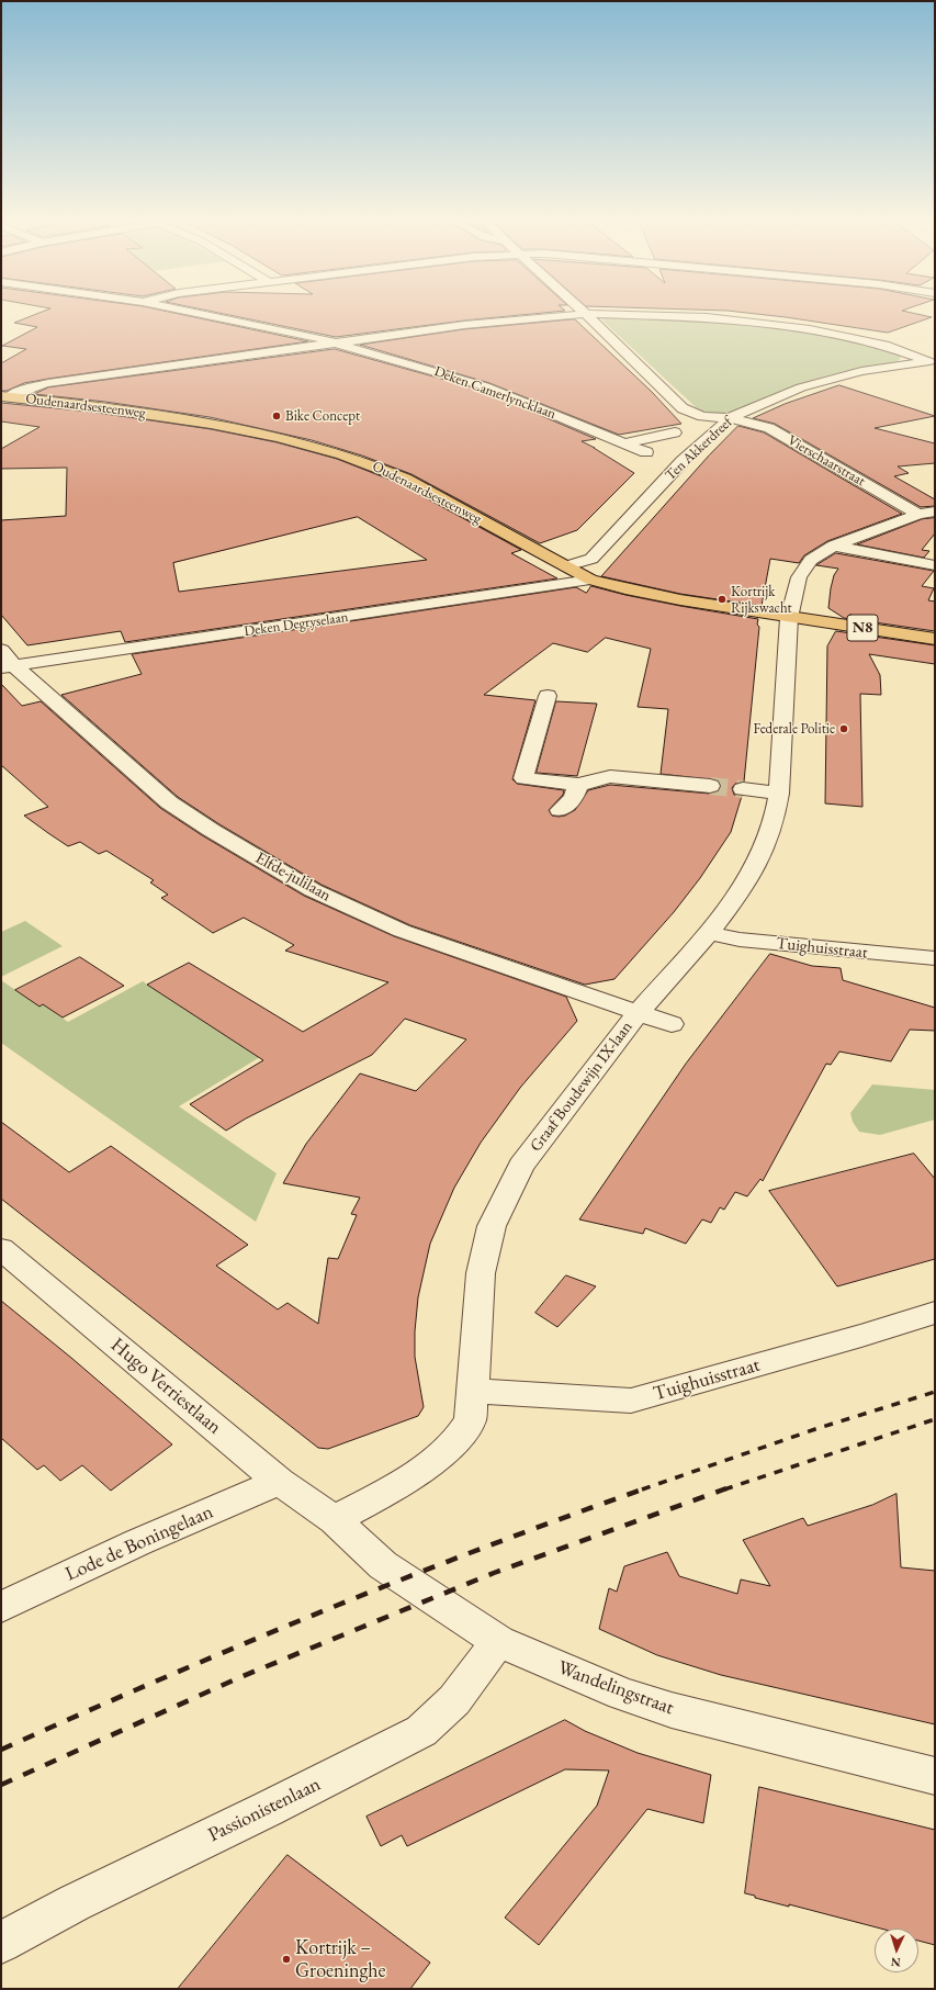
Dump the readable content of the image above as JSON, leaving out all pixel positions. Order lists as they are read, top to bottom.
{
  "streets": {
    "main road": ["Oudenaardsesteenweg", "N8"],
    "street": [
      "Deken Camerlyncklaan",
      "Ten Akkerdreef",
      "Vierschaarstraat",
      "Deken Degryselaan",
      "Elfde-julilaan",
      "Tuighuisstraat",
      "Graaf Boudewijn IX-laan",
      "Hugo Verriestlaan",
      "Lode de Boningelaan",
      "Wandelingstraat",
      "Passionistenlaan"
    ]
  },
  "crossings": [
    ["Oudenaardsesteenweg", "Ten Akkerdreef"],
    ["Oudenaardsesteenweg", "Deken Degryselaan"],
    ["Oudenaardsesteenweg", "N8"],
    ["Oudenaardsesteenweg", "Graaf Boudewijn IX-laan"],
    ["Ten Akkerdreef", "Vierschaarstraat"],
    ["Vierschaarstraat", "Graaf Boudewijn IX-laan"],
    ["Deken Degryselaan", "Elfde-julilaan"],
    ["N8", "Graaf Boudewijn IX-laan"],
    ["Elfde-julilaan", "Graaf Boudewijn IX-laan"],
    ["Tuighuisstraat", "Graaf Boudewijn IX-laan"],
    ["Graaf Boudewijn IX-laan", "Hugo Verriestlaan"],
    ["Graaf Boudewijn IX-laan", "Wandelingstraat"],
    ["Hugo Verriestlaan", "Lode de Boningelaan"],
    ["Hugo Verriestlaan", "Wandelingstraat"],
    ["Wandelingstraat", "Passionistenlaan"]
  ],
  "places": [
    "Bike Concept",
    "Kortrijk Rijkswacht",
    "Federale Politie",
    "Kortrijk – Groeninghe"
  ],
  "north": "bottom"
}
